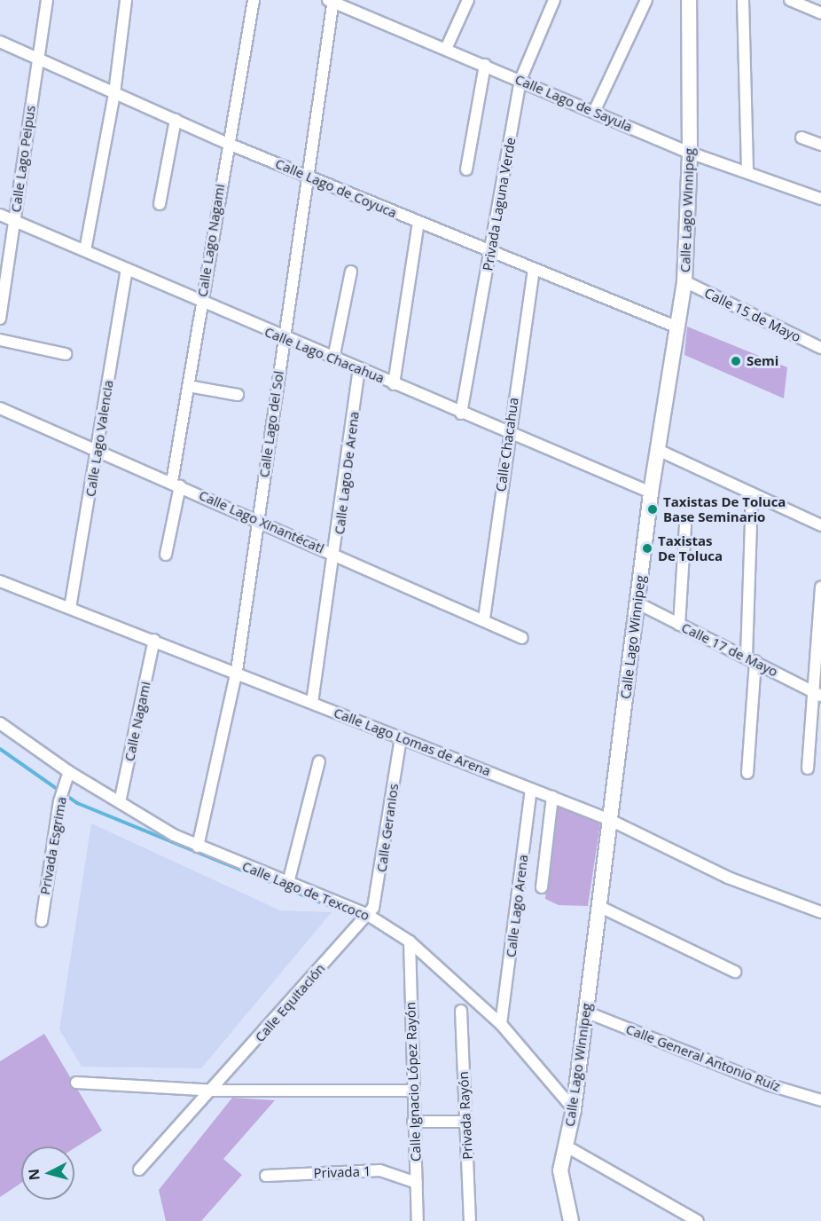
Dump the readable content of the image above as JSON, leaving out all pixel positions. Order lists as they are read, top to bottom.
{
  "streets": {
    "main road": ["Calle Lago Winnipeg"],
    "street": [
      "Calle Lago de Sayula",
      "Calle Lago Peipus",
      "Calle Lago de Coyuca",
      "Privada Laguna Verde",
      "Calle Lago Nagami",
      "Calle 15 de Mayo",
      "Calle Lago Chacahua",
      "Calle Lago del Sol",
      "Calle Lago Valencia",
      "Calle Chacahua",
      "Calle Lago De Arena",
      "Calle Lago Xinantécatl",
      "Calle 17 de Mayo",
      "Calle Nagami",
      "Calle Lago Lomas de Arena",
      "Calle Geranios",
      "Privada Esgrima",
      "Calle Lago de Texcoco",
      "Calle Lago Arena",
      "Calle Equitación",
      "Calle General Antonio Ruíz",
      "Calle Ignacio López Rayón",
      "Privada Rayón",
      "Privada 1"
    ]
  },
  "crossings": [
    ["Calle Lago de Sayula", "Privada Laguna Verde"],
    ["Calle Lago de Sayula", "Calle Lago Winnipeg"],
    ["Calle Lago de Sayula", "Calle Lago del Sol"],
    ["Calle Lago Peipus", "Calle Lago de Coyuca"],
    ["Calle Lago Peipus", "Calle Lago Chacahua"],
    ["Calle Lago de Coyuca", "Privada Laguna Verde"],
    ["Calle Lago de Coyuca", "Calle Lago Winnipeg"],
    ["Calle Lago de Coyuca", "Calle Lago Nagami"],
    ["Calle Lago de Coyuca", "Calle Lago del Sol"],
    ["Calle Lago de Coyuca", "Calle Chacahua"],
    ["Privada Laguna Verde", "Calle Lago Chacahua"],
    ["Calle Lago Winnipeg", "Calle 15 de Mayo"],
    ["Calle Lago Winnipeg", "Calle Lago Chacahua"],
    ["Calle Lago Winnipeg", "Calle 17 de Mayo"],
    ["Calle Lago Winnipeg", "Calle Lago Lomas de Arena"],
    ["Calle Lago Winnipeg", "Calle Lago de Texcoco"],
    ["Calle Lago Winnipeg", "Calle General Antonio Ruíz"],
    ["Calle Lago Nagami", "Calle Lago Chacahua"],
    ["Calle Lago Nagami", "Calle Lago Xinantécatl"],
    ["Calle Lago Chacahua", "Calle Lago del Sol"],
    ["Calle Lago Chacahua", "Calle Lago Valencia"],
    ["Calle Lago Chacahua", "Calle Chacahua"],
    ["Calle Lago Chacahua", "Calle Lago De Arena"],
    ["Calle Lago del Sol", "Calle Lago Xinantécatl"],
    ["Calle Lago del Sol", "Calle Lago Lomas de Arena"],
    ["Calle Lago del Sol", "Calle Lago de Texcoco"],
    ["Calle Lago Valencia", "Calle Lago Xinantécatl"],
    ["Calle Lago Valencia", "Calle Lago Lomas de Arena"],
    ["Calle Chacahua", "Calle Lago Xinantécatl"],
    ["Calle Lago De Arena", "Calle Lago Xinantécatl"],
    ["Calle Lago De Arena", "Calle Lago Lomas de Arena"],
    ["Calle Nagami", "Calle Lago Lomas de Arena"],
    ["Calle Nagami", "Calle Lago de Texcoco"],
    ["Calle Lago Lomas de Arena", "Calle Geranios"],
    ["Calle Lago Lomas de Arena", "Calle Lago Arena"],
    ["Calle Geranios", "Calle Lago de Texcoco"],
    ["Calle Geranios", "Calle Equitación"],
    ["Privada Esgrima", "Calle Lago de Texcoco"],
    ["Calle Lago de Texcoco", "Calle Lago Arena"],
    ["Calle Lago de Texcoco", "Calle Equitación"],
    ["Calle Lago de Texcoco", "Calle Ignacio López Rayón"],
    ["Calle Ignacio López Rayón", "Privada 1"]
  ],
  "places": ["Semi", "Taxistas De Toluca Base Seminario", "Taxistas De Toluca"],
  "north": "left"
}
